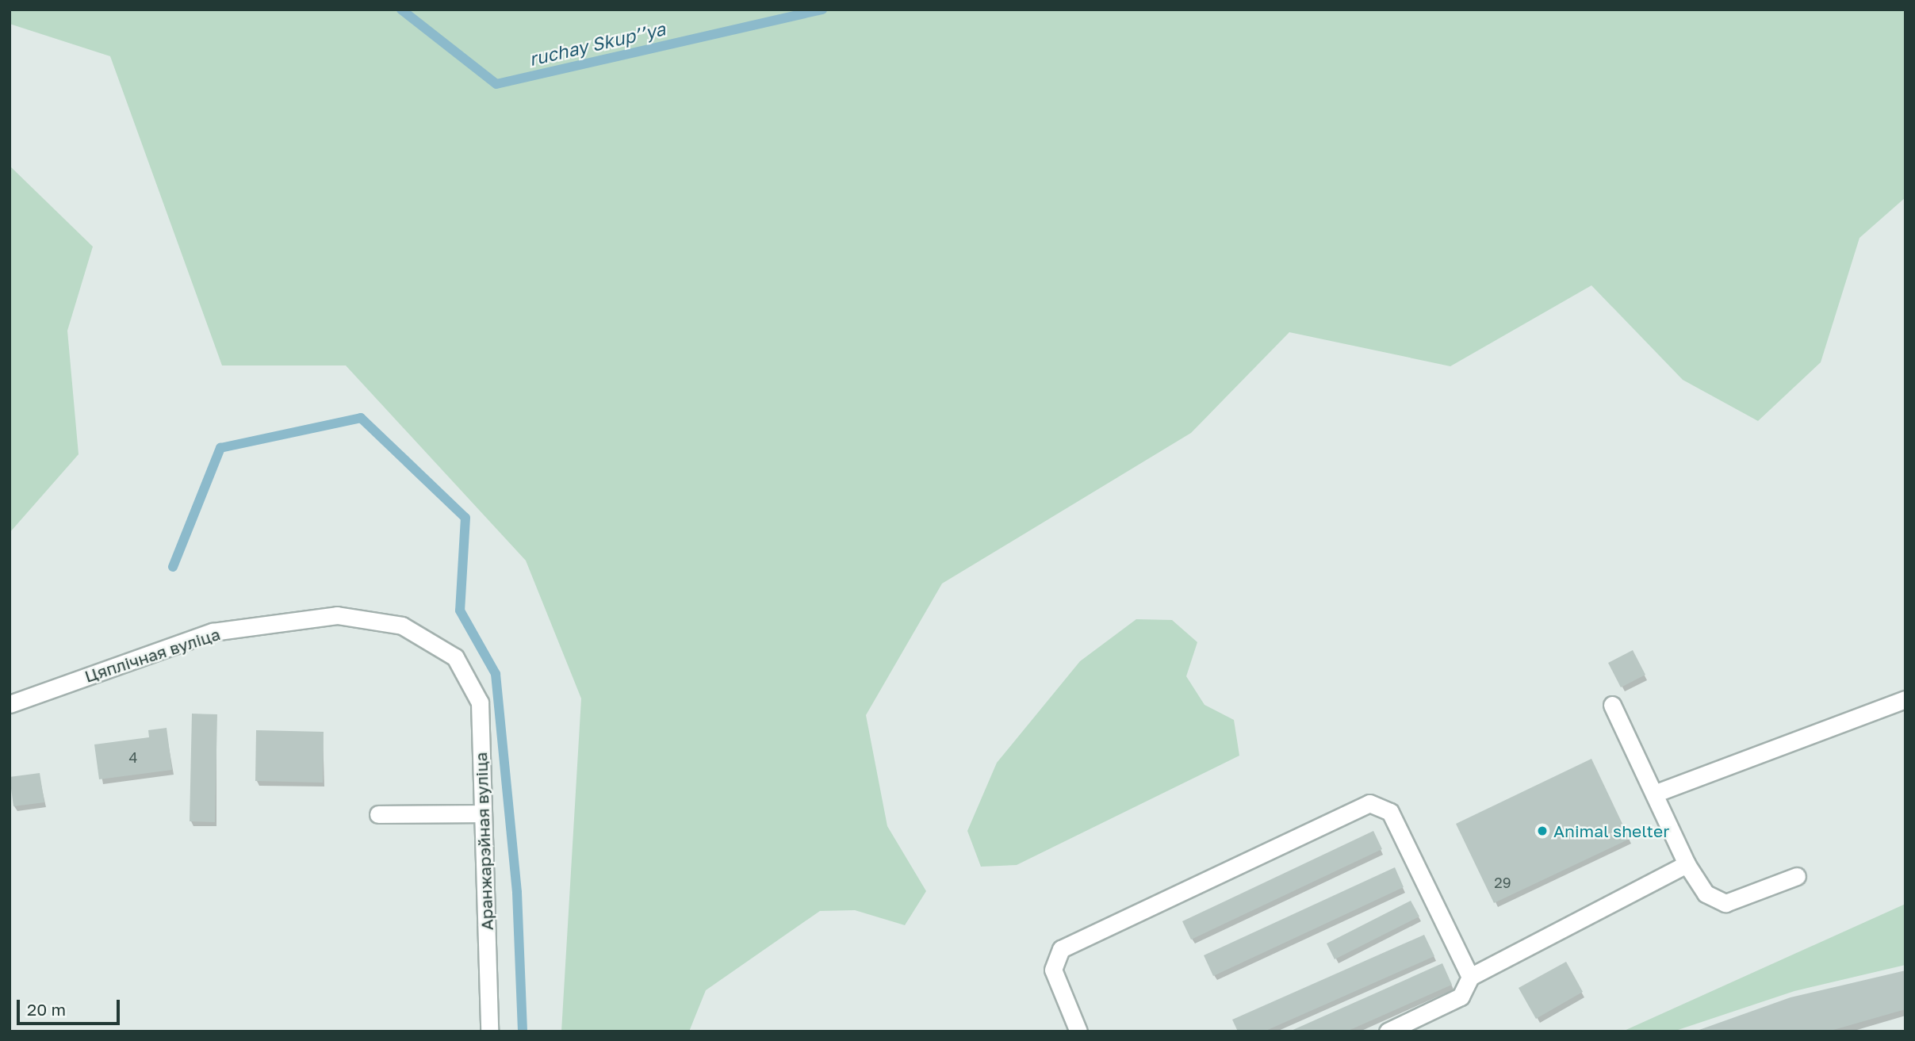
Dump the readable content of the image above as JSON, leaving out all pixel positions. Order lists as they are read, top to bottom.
{
  "streets": {
    "street": ["Цяплічная вуліца", "Аранжарэйная вуліца"]
  },
  "crossings": [
    ["Цяплічная вуліца", "Аранжарэйная вуліца"]
  ],
  "water": ["ruchay Skup’’ya"],
  "places": ["Animal shelter"],
  "house_numbers": ["4", "29"],
  "scale_bar": "20 m"
}
